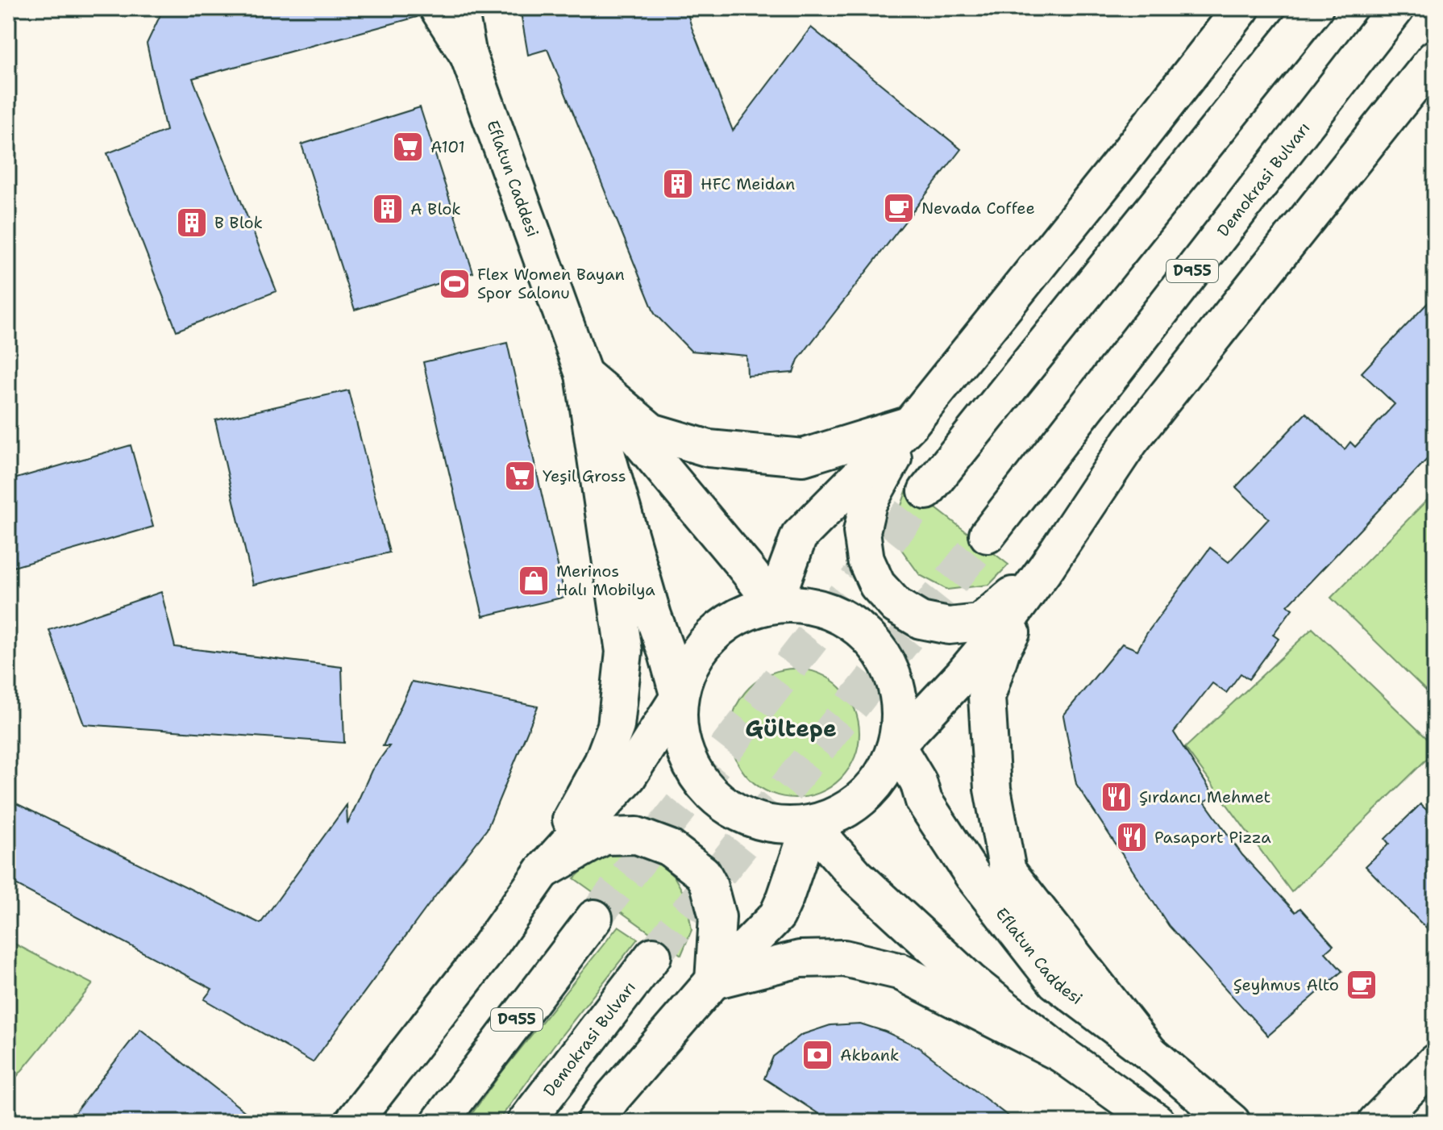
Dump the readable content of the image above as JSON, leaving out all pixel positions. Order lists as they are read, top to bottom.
{
  "streets": {
    "main road": ["Eflatun Caddesi", "Demokrasi Bulvarı", "D955"]
  },
  "districts": ["Gültepe"],
  "places": {
    "supermarket": ["A101", "Yeşil Gross"],
    "building": ["HFC Meidan", "A Blok", "B Blok"],
    "cafe": ["Nevada Coffee", "Şeyhmus Alto"],
    "sports": ["Flex Women Bayan Spor Salonu"],
    "shop": ["Merinos Halı Mobilya"],
    "restaurant": ["Şırdancı Mehmet", "Pasaport Pizza"],
    "bank": ["Akbank"]
  }
}
